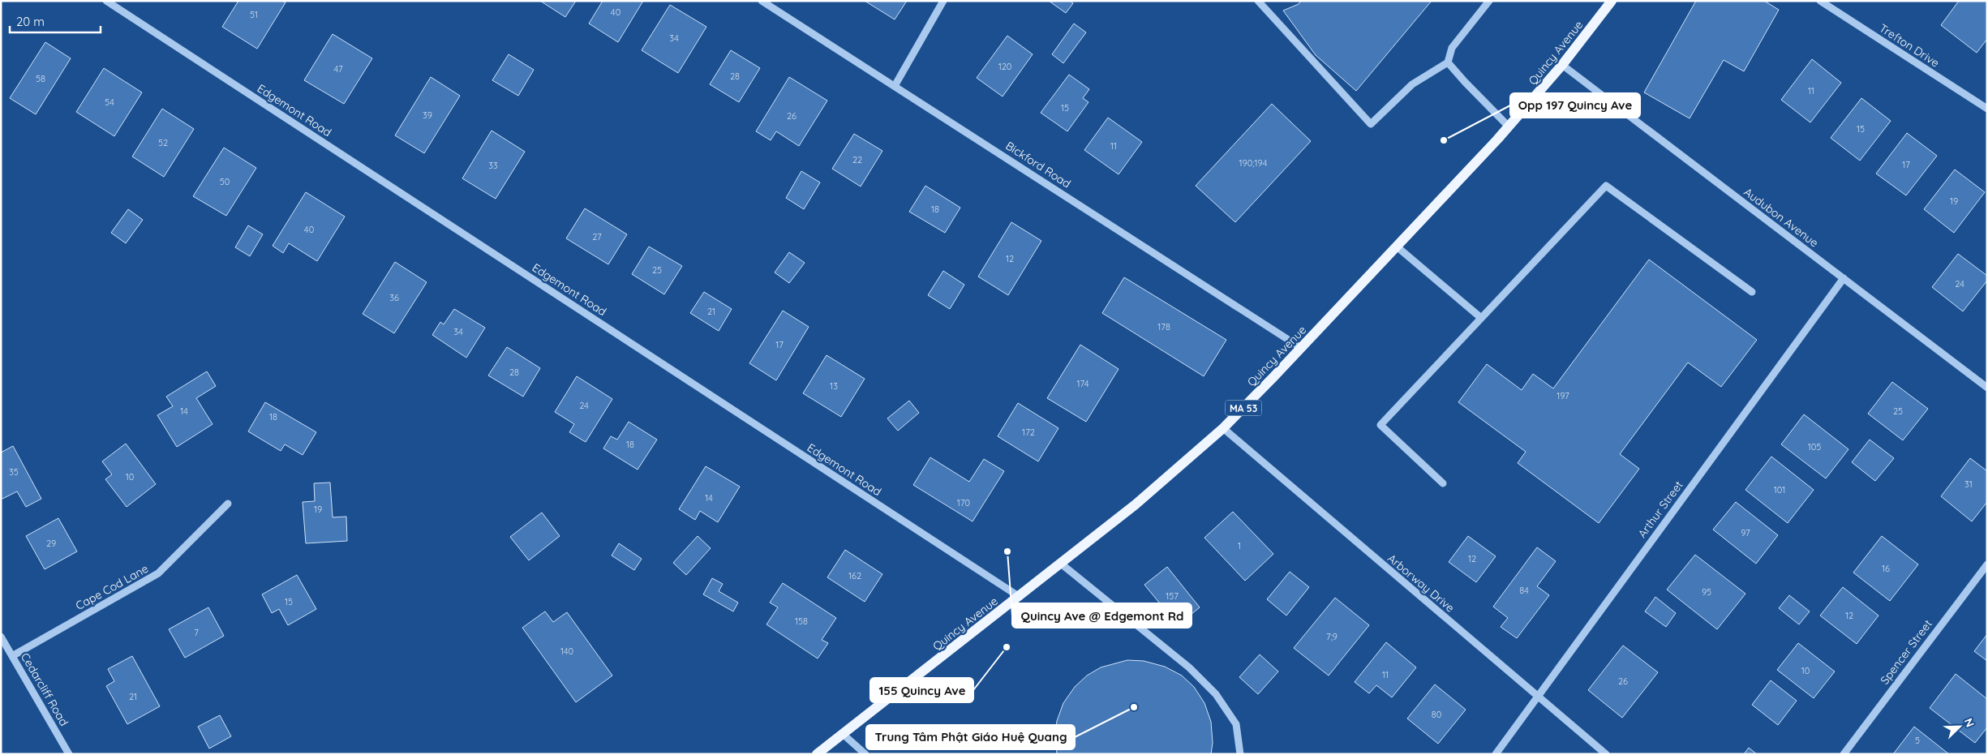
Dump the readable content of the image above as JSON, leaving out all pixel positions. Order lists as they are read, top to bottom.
{
  "streets": {
    "main road": ["Quincy Avenue", "MA 53"],
    "street": [
      "Trefton Drive",
      "Edgemont Road",
      "Bickford Road",
      "Audubon Avenue",
      "Arthur Street",
      "Arborway Drive",
      "Cape Cod Lane",
      "Spencer Street",
      "Cedarcliff Road"
    ]
  },
  "crossings": [
    ["Quincy Avenue", "Edgemont Road"],
    ["Quincy Avenue", "Bickford Road"],
    ["Quincy Avenue", "Audubon Avenue"],
    ["Quincy Avenue", "Arborway Drive"],
    ["Audubon Avenue", "Arthur Street"],
    ["Arthur Street", "Arborway Drive"],
    ["Cape Cod Lane", "Cedarcliff Road"]
  ],
  "places": [
    "Opp 197 Quincy Ave",
    "Quincy Ave @ Edgemont Rd",
    "155 Quincy Ave",
    "Trung Tâm Phật Giáo Huệ Quang"
  ],
  "house_numbers": [
    "40",
    "51",
    "34",
    "120",
    "47",
    "28",
    "58",
    "11",
    "54",
    "15",
    "39",
    "26",
    "15",
    "52",
    "11",
    "22",
    "190;194",
    "17",
    "33",
    "50",
    "19",
    "18",
    "40",
    "27",
    "12",
    "25",
    "24",
    "36",
    "21",
    "178",
    "34",
    "17",
    "28",
    "174",
    "13",
    "197",
    "24",
    "14",
    "25",
    "18",
    "172",
    "18",
    "105",
    "35",
    "10",
    "31",
    "101",
    "14",
    "170",
    "19",
    "97",
    "29",
    "1",
    "12",
    "16",
    "162",
    "84",
    "95",
    "157",
    "15",
    "12",
    "158",
    "7",
    "7;9",
    "140",
    "10",
    "11",
    "26",
    "21",
    "80",
    "5"
  ],
  "scale_bar": "20 m",
  "north": "top right"
}
